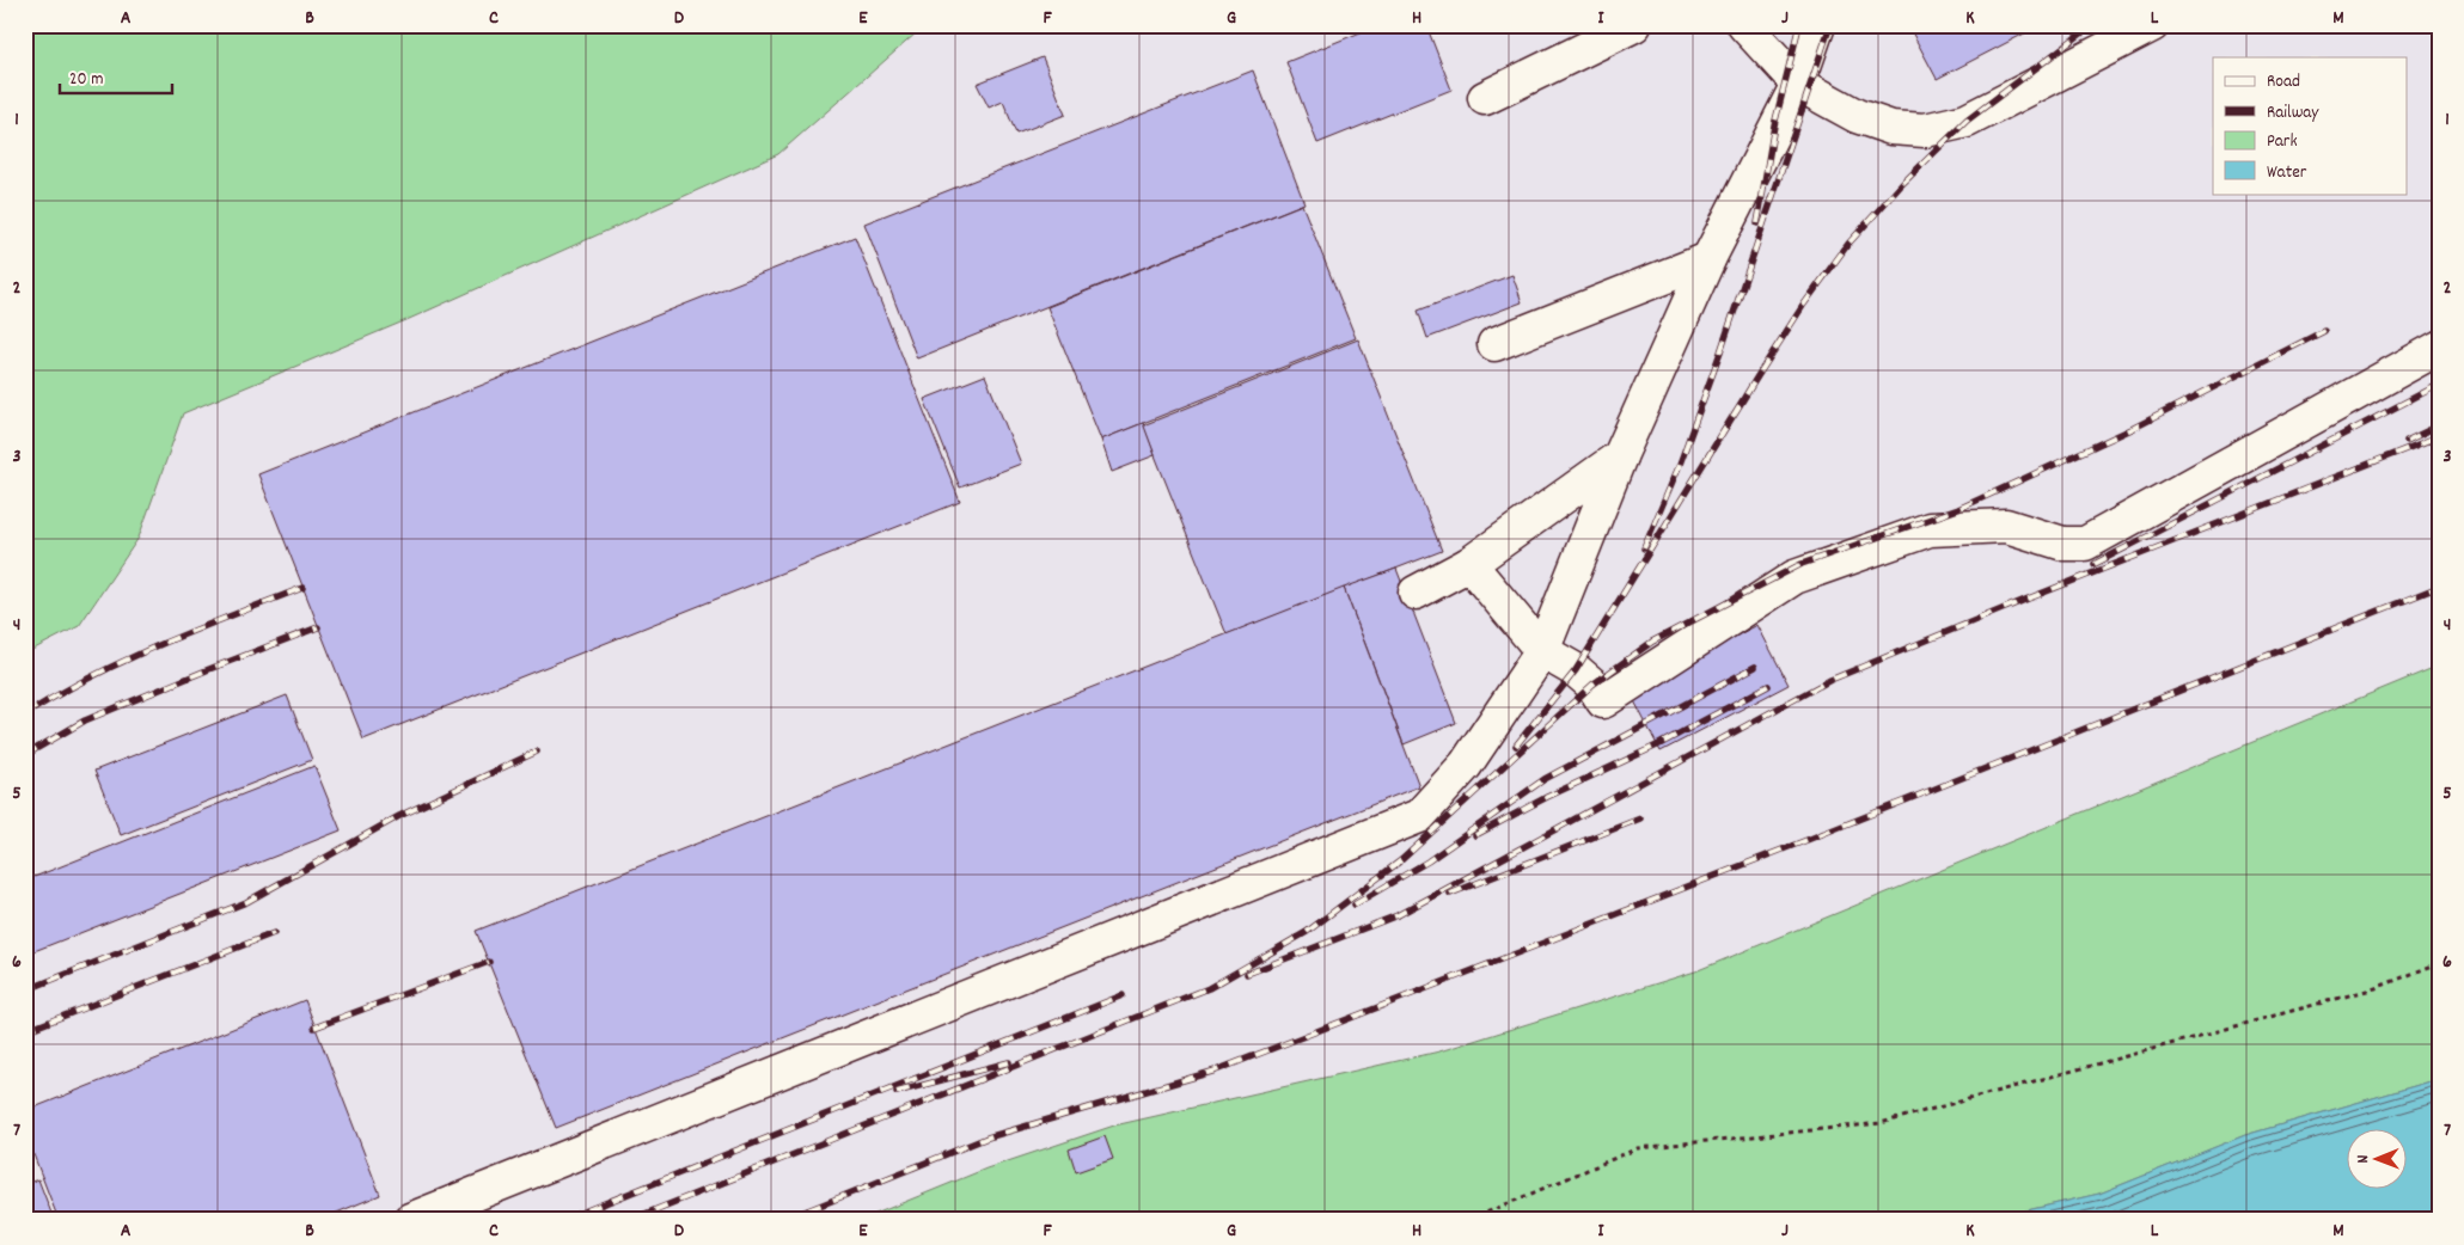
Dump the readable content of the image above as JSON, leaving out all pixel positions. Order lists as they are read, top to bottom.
{
  "legend": [
    "Road",
    "Railway",
    "Park",
    "Water"
  ],
  "scale_bar": "20 m",
  "north": "left",
  "grid": {
    "columns": [
      "A",
      "B",
      "C",
      "D",
      "E",
      "F",
      "G",
      "H",
      "I",
      "J",
      "K",
      "L",
      "M"
    ],
    "rows": [
      "1",
      "2",
      "3",
      "4",
      "5",
      "6",
      "7"
    ]
  }
}
